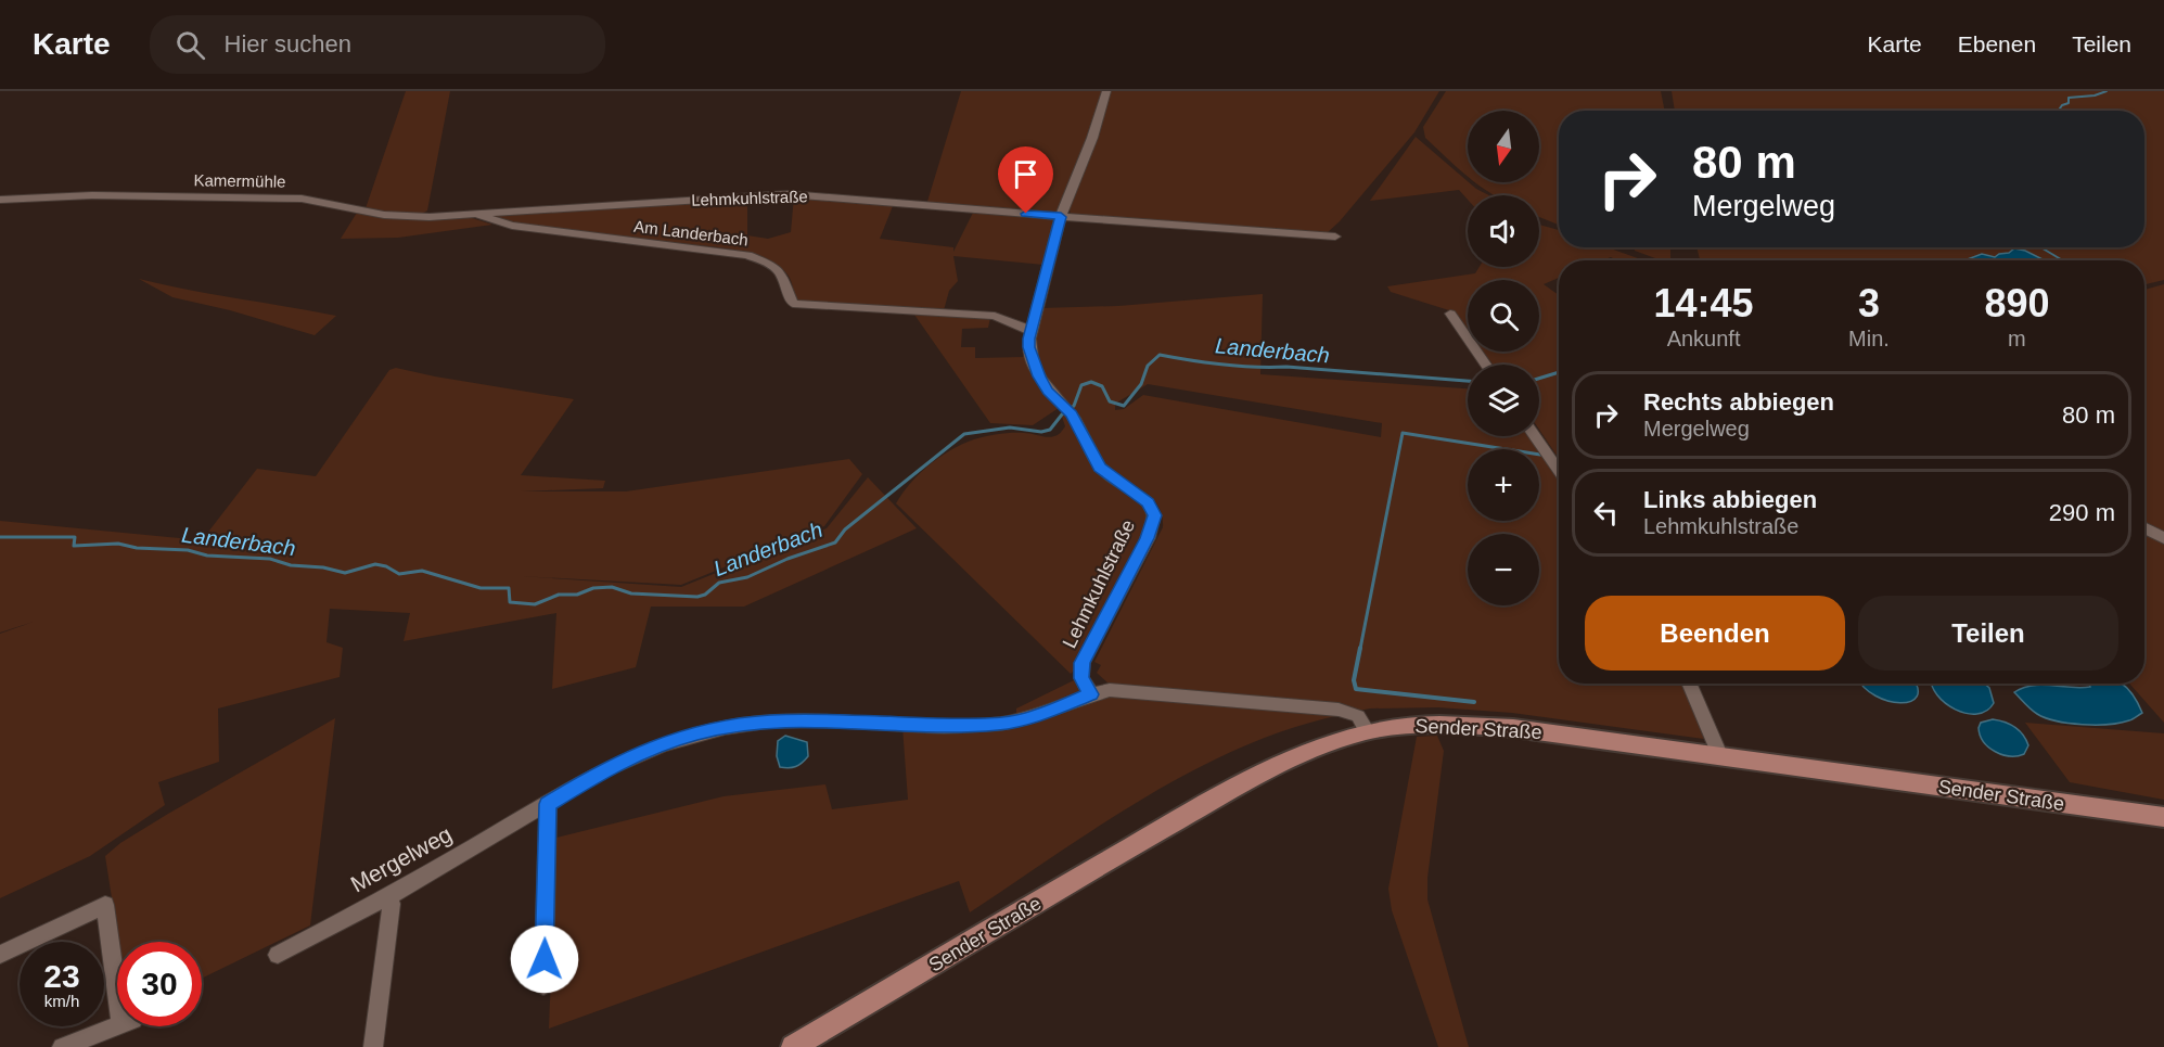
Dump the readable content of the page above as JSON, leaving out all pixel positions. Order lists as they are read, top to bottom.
{
  "streets": {
    "main road": ["Sender Straße"],
    "street": [
      "Kamermühle",
      "Lehmkuhlstraße",
      "Am Landerbach",
      "Mergelweg"
    ]
  },
  "crossings": [
    ["Kamermühle", "Lehmkuhlstraße"],
    ["Kamermühle", "Am Landerbach"],
    ["Lehmkuhlstraße", "Am Landerbach"],
    ["Lehmkuhlstraße", "Mergelweg"]
  ],
  "water": ["Landerbach"],
  "north": "bottom",
  "page": {
    "header": "Karte",
    "search": "Hier suchen",
    "nav": ["Karte", "Ebenen", "Teilen"],
    "map_buttons": ["+", "−"],
    "turn": ["80 m", "Mergelweg"],
    "eta": [
      "14:45",
      "Ankunft",
      "3",
      "Min.",
      "890",
      "m"
    ],
    "list": [
      {
        "name": "Rechts abbiegen",
        "note": "Mergelweg",
        "value": "80 m"
      },
      {
        "name": "Links abbiegen",
        "note": "Lehmkuhlstraße",
        "value": "290 m"
      }
    ],
    "buttons": ["Beenden", "Teilen"],
    "speed": "23 km/h",
    "limit": "30"
  }
}
